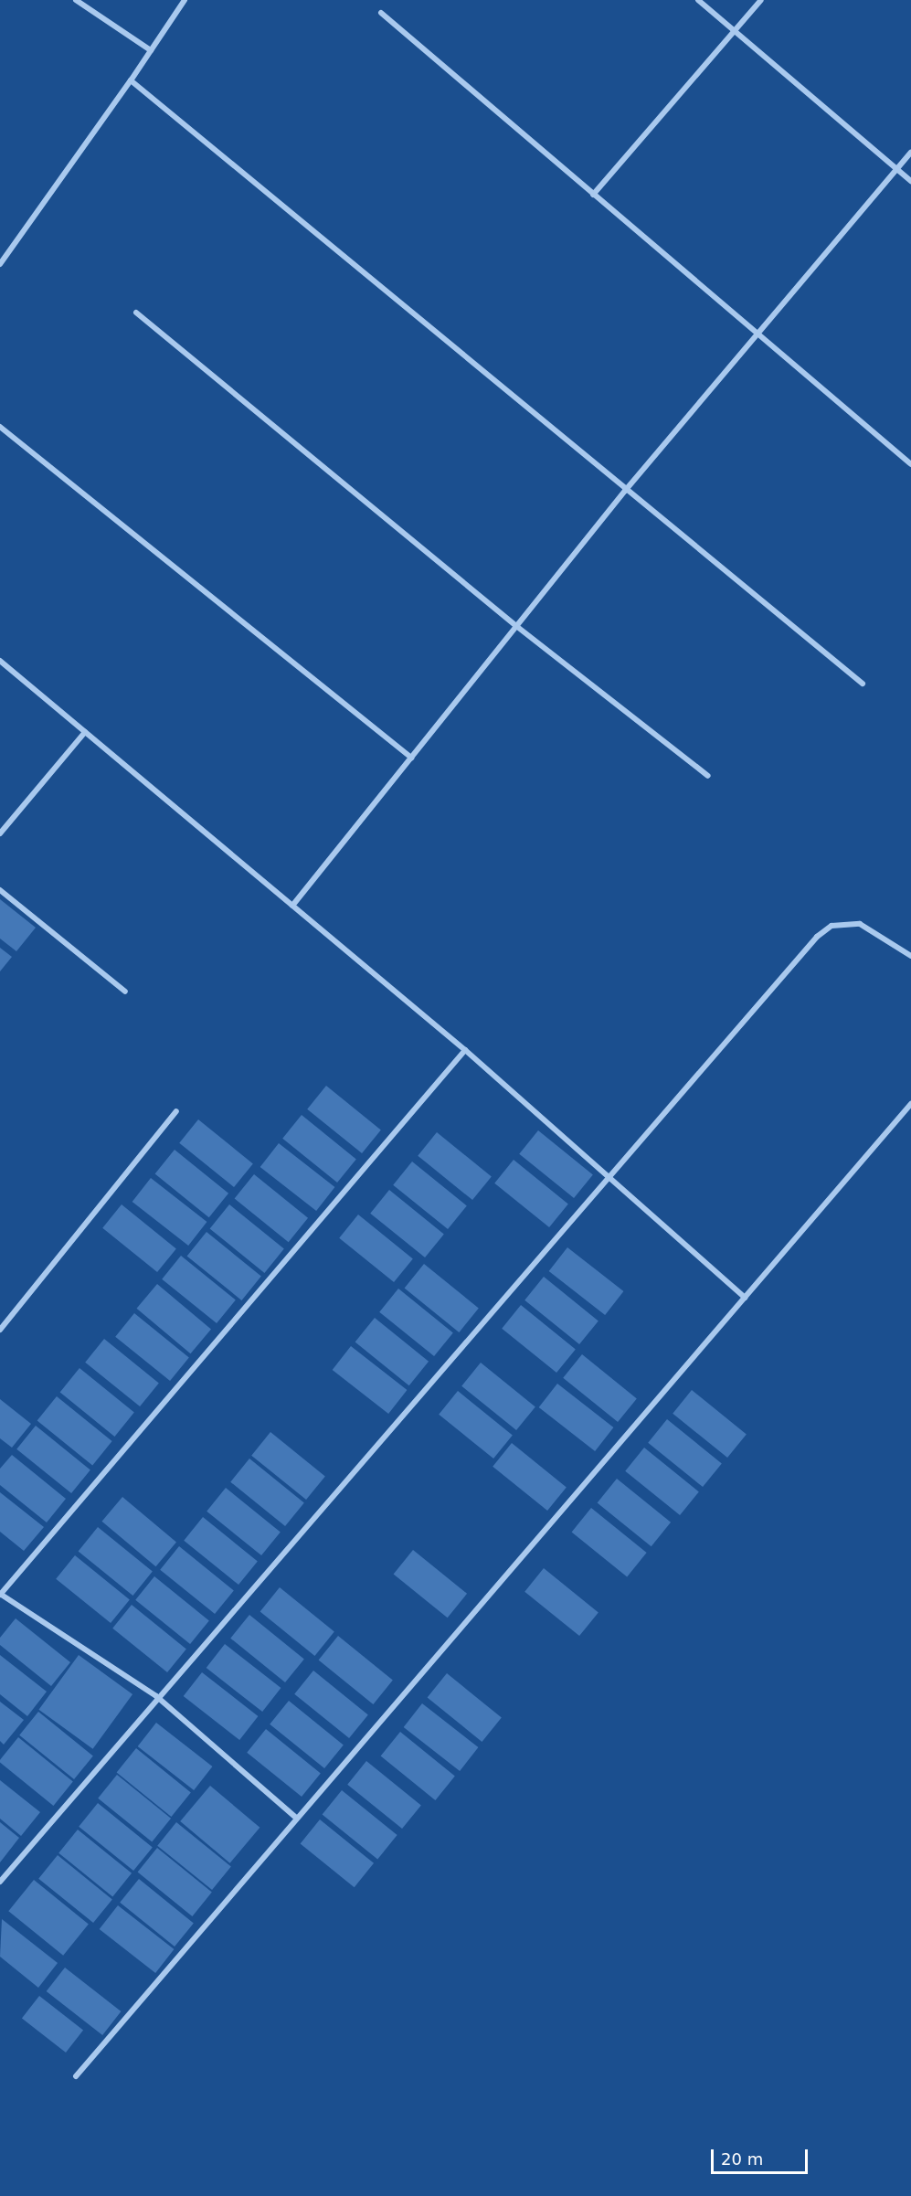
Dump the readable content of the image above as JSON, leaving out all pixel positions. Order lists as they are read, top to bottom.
{
  "scale_bar": "20 m"
}
